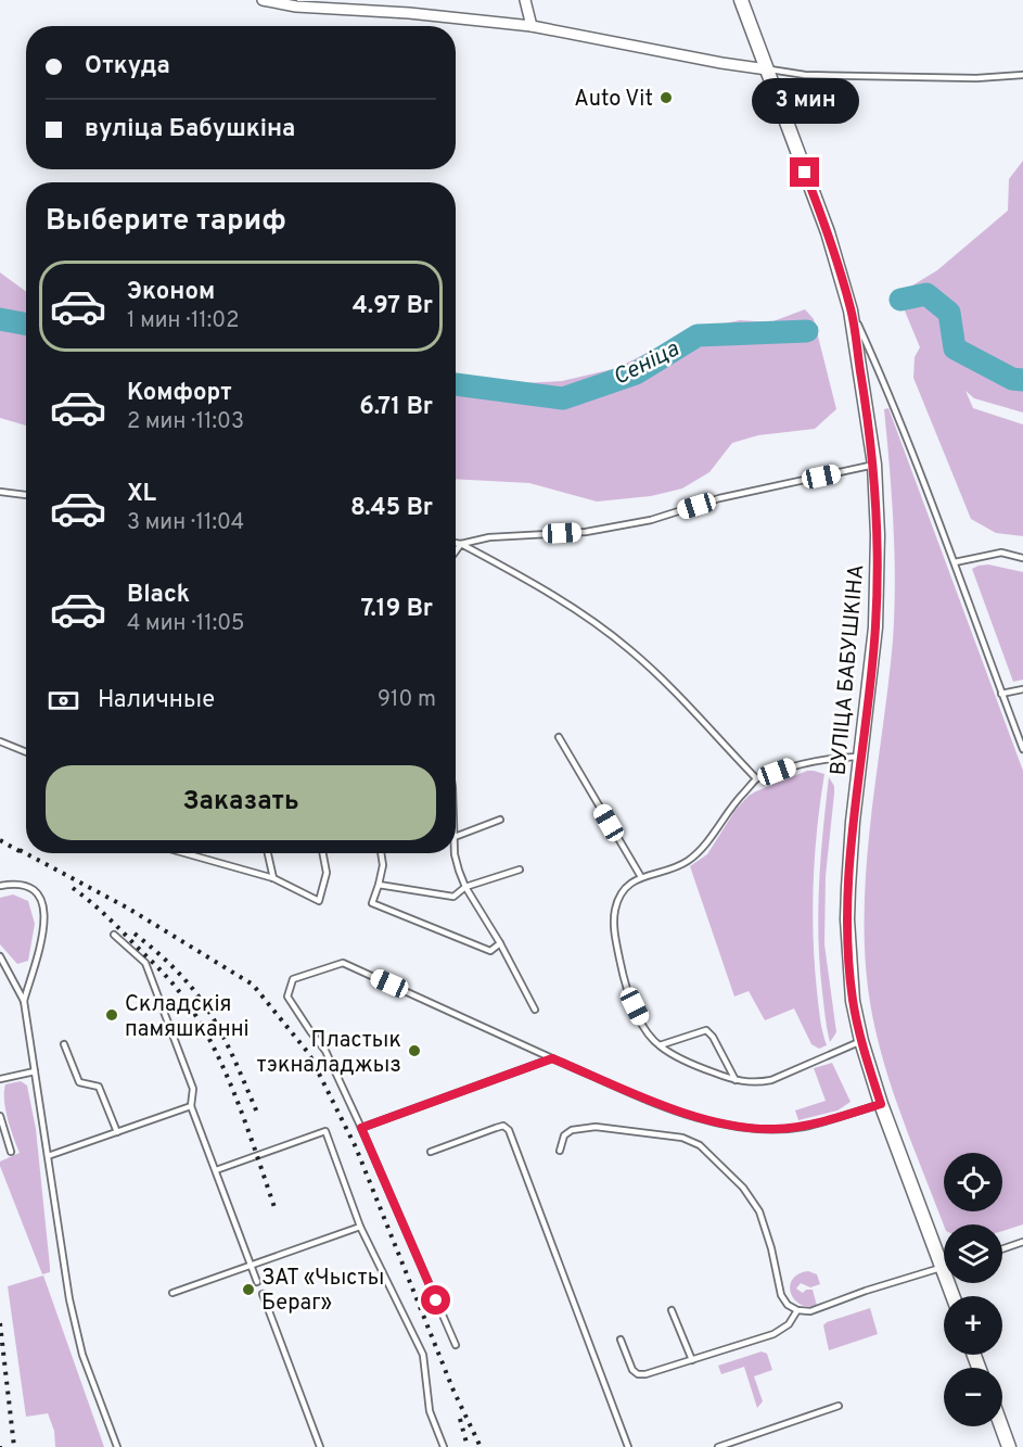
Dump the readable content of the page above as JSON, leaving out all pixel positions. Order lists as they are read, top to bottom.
{
  "streets": {
    "street": ["ВУЛІЦА БАБУШКІНА"]
  },
  "water": ["Сеніца"],
  "places": [
    "Auto Vit",
    "Складскія памяшканні",
    "Пластык тэкналаджыз",
    "ЗАТ «Чысты Бераг»"
  ],
  "page": {
    "banner": ["Откуда", "вуліца Бабушкіна"],
    "bubble": "3 мин",
    "heading": "Выберите тариф",
    "list": [
      {
        "name": "Эконом",
        "note": "1 мин · 11:02",
        "value": "4.97 Br"
      },
      {
        "name": "Комфорт",
        "note": "2 мин · 11:03",
        "value": "6.71 Br"
      },
      {
        "name": "XL",
        "note": "3 мин · 11:04",
        "value": "8.45 Br"
      },
      {
        "name": "Black",
        "note": "4 мин · 11:05",
        "value": "7.19 Br"
      }
    ],
    "pay": ["Наличные", "910 m"],
    "buttons": "Заказать",
    "map_buttons": ["+", "−"]
  }
}
